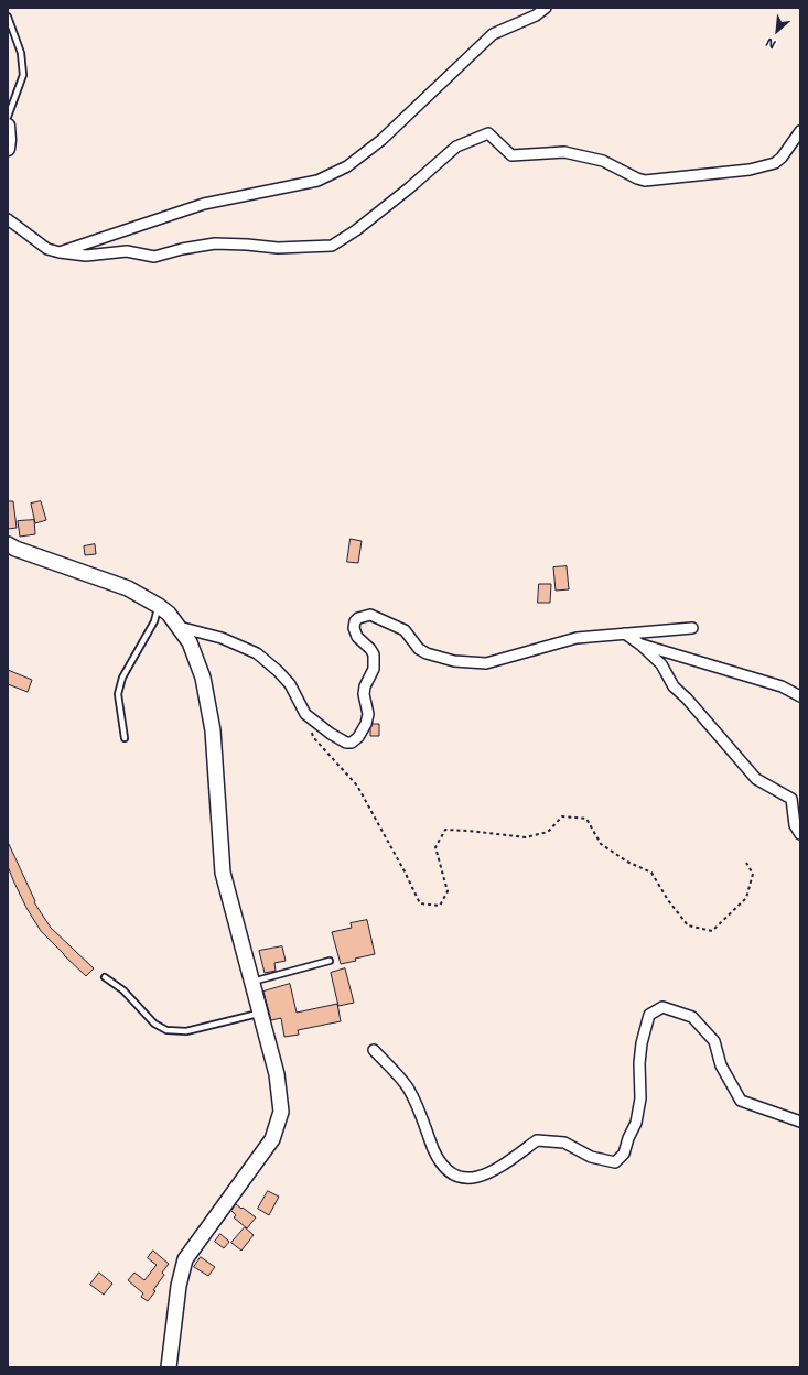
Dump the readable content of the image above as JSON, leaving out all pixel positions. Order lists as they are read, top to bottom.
{
  "north": "bottom left"
}
